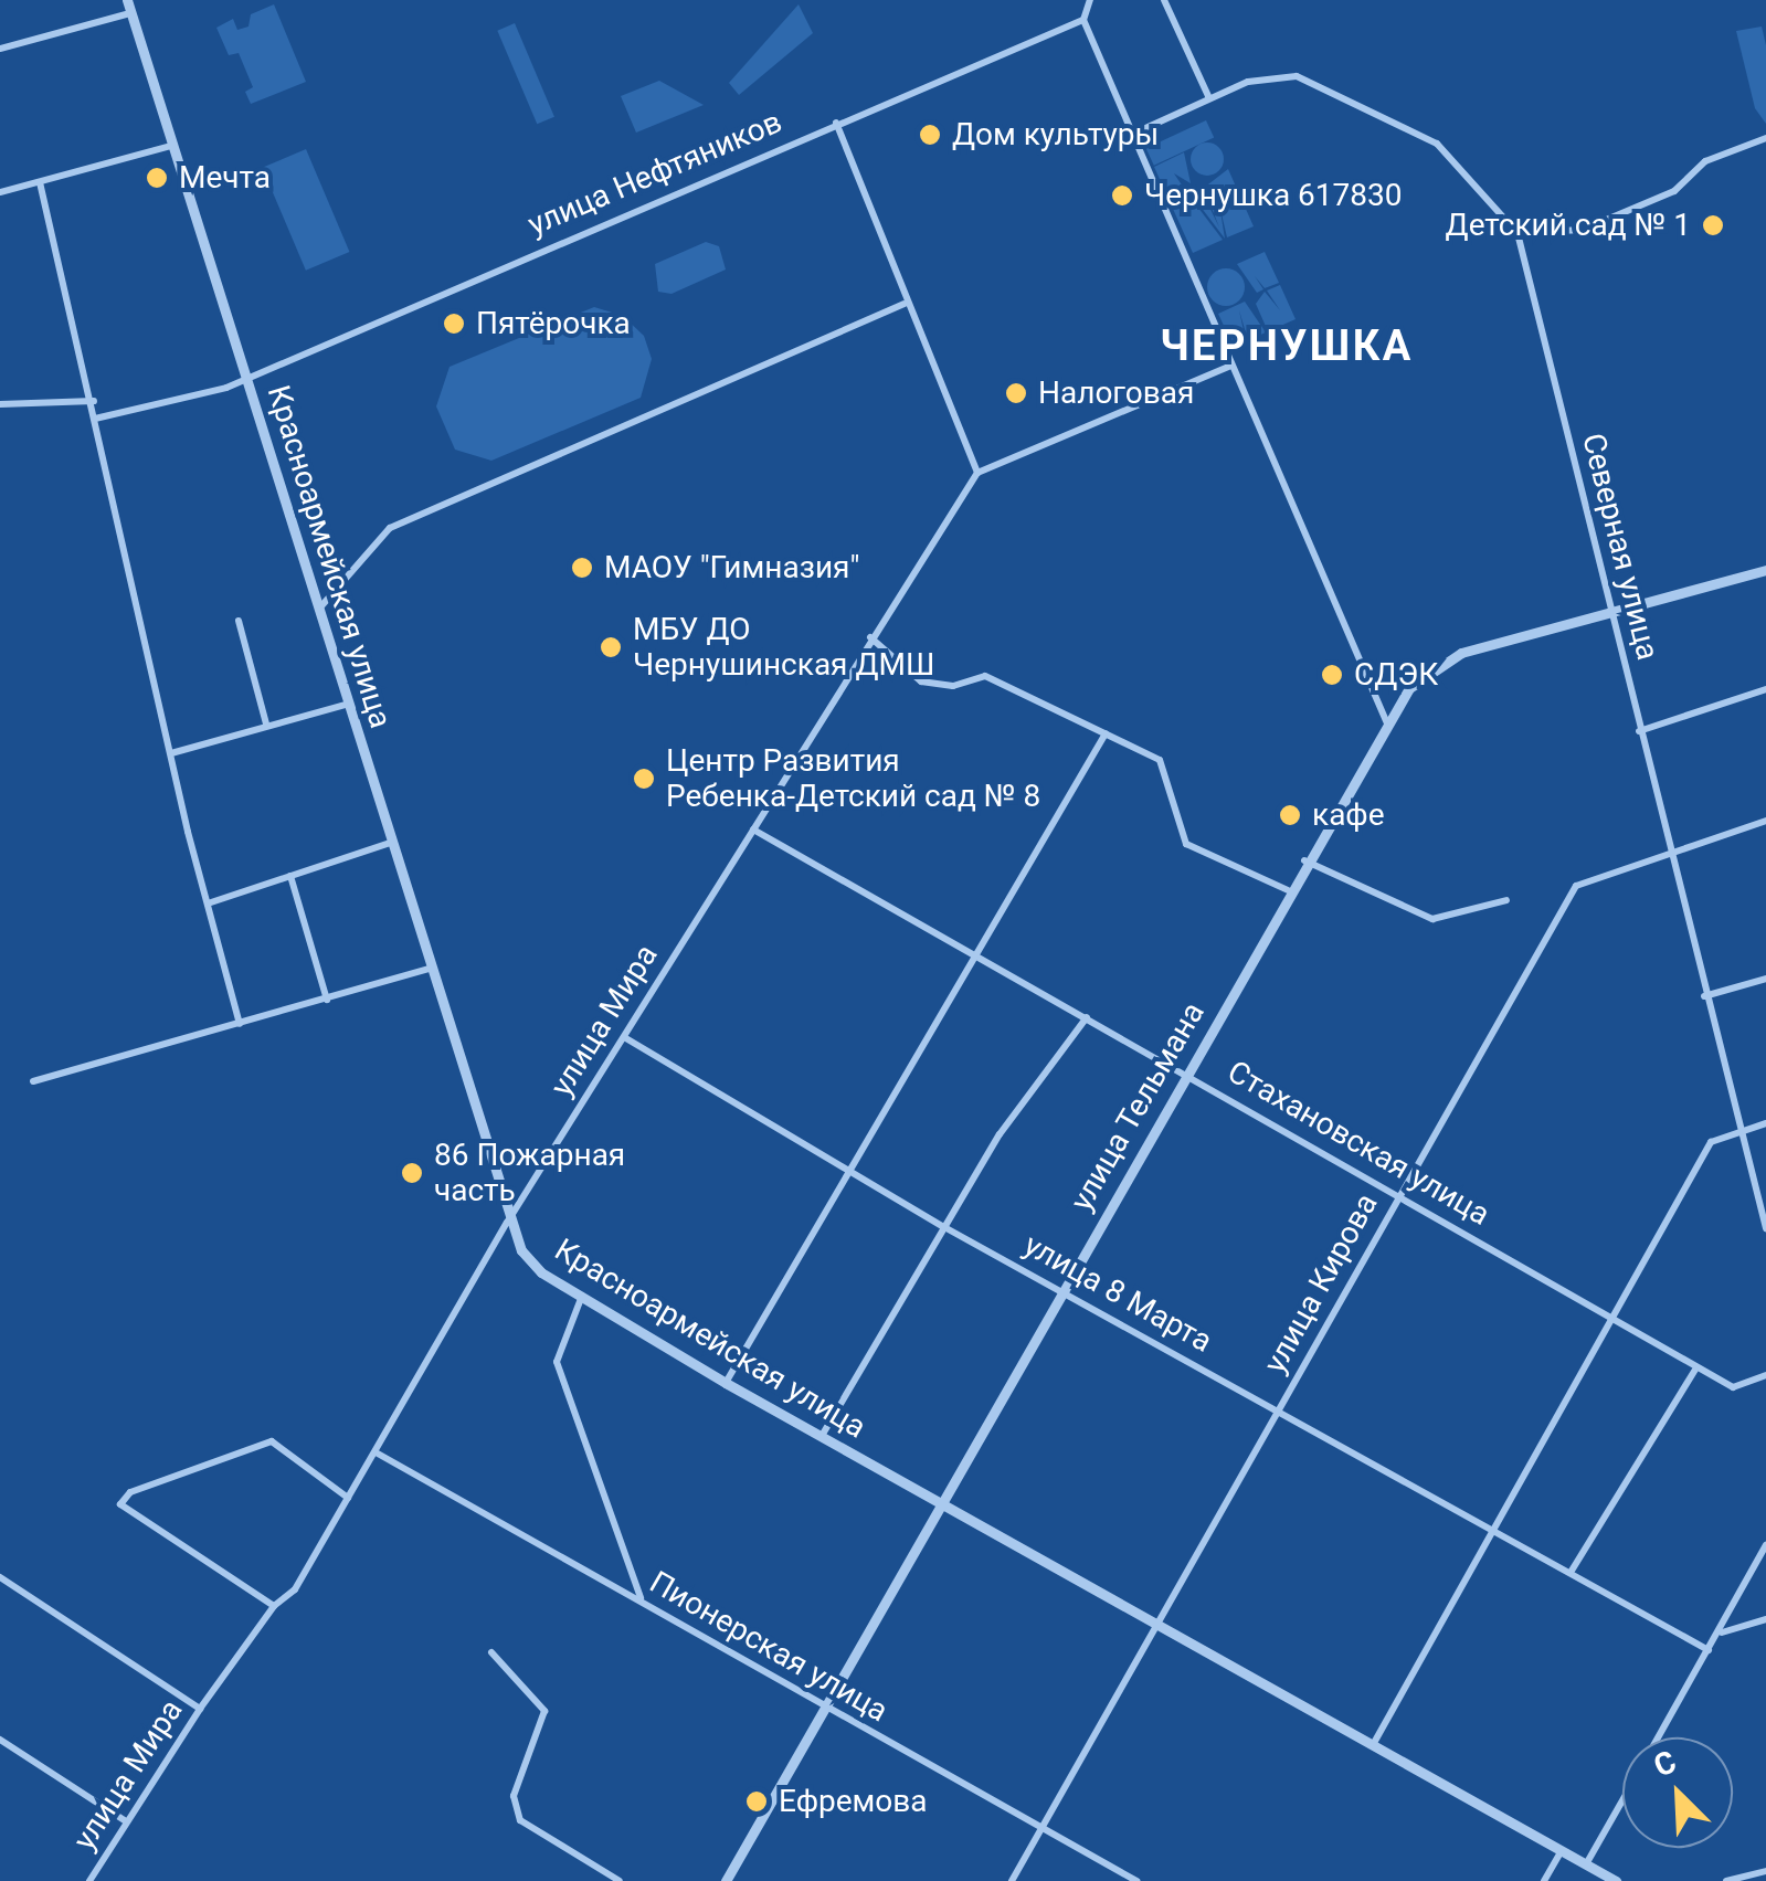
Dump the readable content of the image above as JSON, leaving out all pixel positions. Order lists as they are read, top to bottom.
{
  "streets": {
    "street": [
      "улица Нефтяников",
      "Северная улица",
      "Красноармейская улица",
      "улица Мира",
      "улица Тельмана",
      "Стахановская улица",
      "улица Кирова",
      "улица 8 Марта",
      "Пионерская улица"
    ]
  },
  "crossings": [
    ["улица Нефтяников", "Красноармейская улица"],
    ["Северная улица", "улица Тельмана"],
    ["Северная улица", "улица Кирова"],
    ["Красноармейская улица", "улица Мира"],
    ["Красноармейская улица", "улица Тельмана"],
    ["Красноармейская улица", "улица Кирова"],
    ["улица Мира", "Стахановская улица"],
    ["улица Мира", "улица 8 Марта"],
    ["улица Мира", "Пионерская улица"],
    ["улица Тельмана", "Стахановская улица"],
    ["улица Тельмана", "улица 8 Марта"],
    ["улица Тельмана", "Пионерская улица"],
    ["Стахановская улица", "улица Кирова"],
    ["улица Кирова", "улица 8 Марта"],
    ["улица Кирова", "Пионерская улица"]
  ],
  "districts": ["ЧЕРНУШКА"],
  "places": [
    "Дом культуры",
    "Мечта",
    "Чернушка 617830",
    "Детский сад № 1",
    "Пятёрочка",
    "Налоговая",
    "МАОУ \"Гимназия\"",
    "МБУ ДО Чернушинская ДМШ",
    "СДЭК",
    "Центр Развития Ребенка-Детский сад № 8",
    "кафе",
    "86 Пожарная часть",
    "Ефремова"
  ],
  "north": "top left"
}
